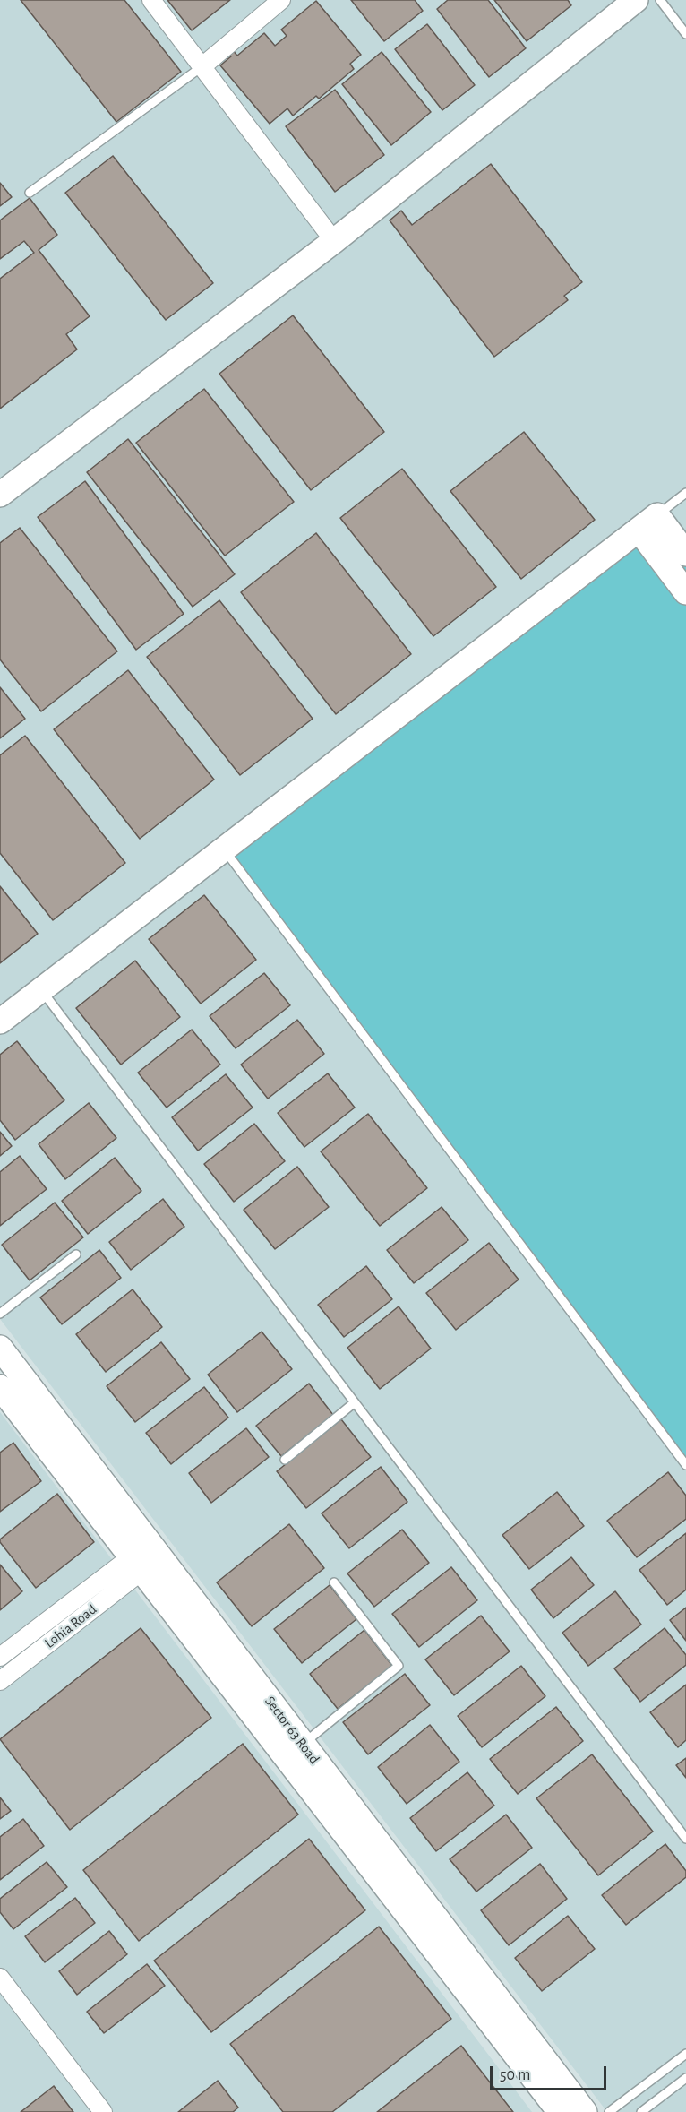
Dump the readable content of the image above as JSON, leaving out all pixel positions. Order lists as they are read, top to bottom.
{
  "streets": {
    "street": ["Lohia Road", "Sector 63 Road"]
  },
  "crossings": [
    ["Lohia Road", "Sector 63 Road"]
  ],
  "scale_bar": "50 m"
}
